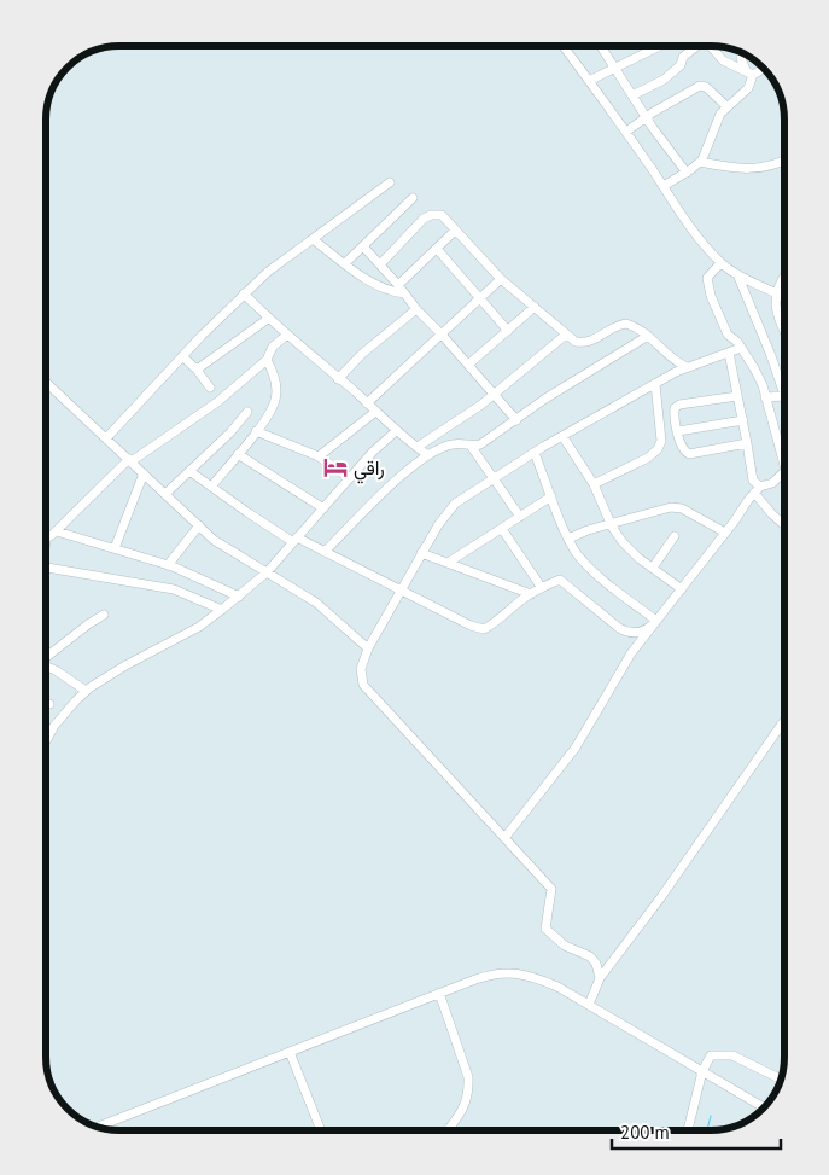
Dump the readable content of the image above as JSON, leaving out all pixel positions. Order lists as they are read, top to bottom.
{
  "places": {
    "hotel": ["راقي"]
  },
  "scale_bar": "200 m"
}
